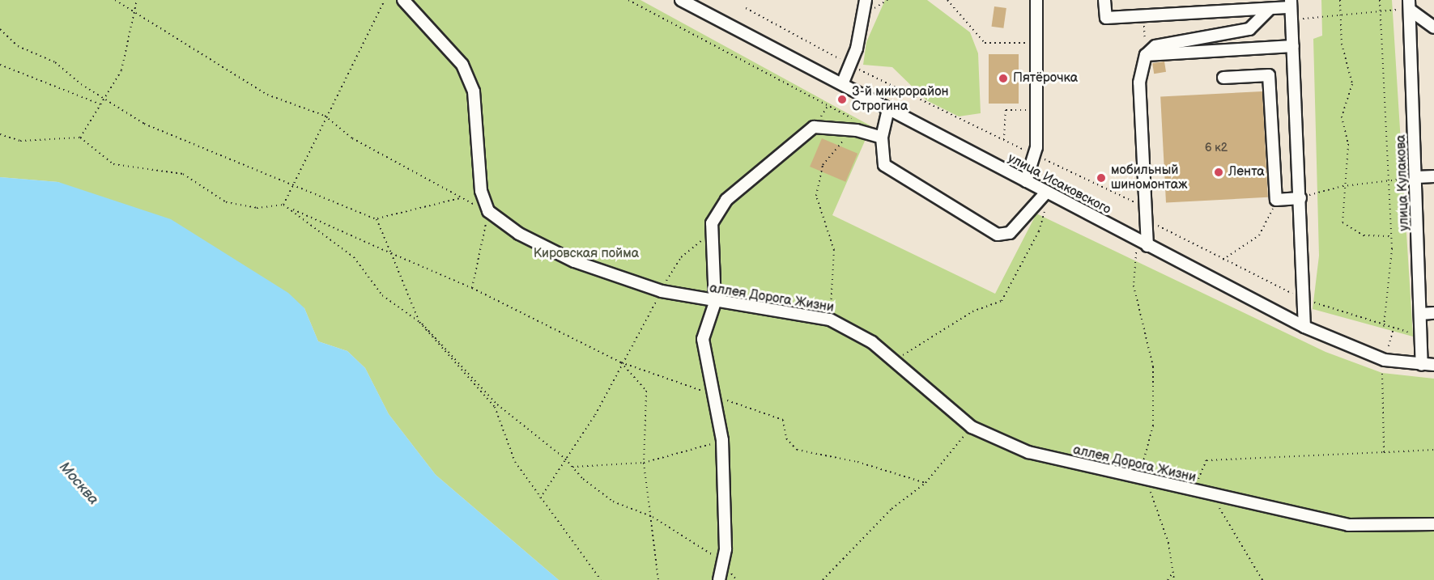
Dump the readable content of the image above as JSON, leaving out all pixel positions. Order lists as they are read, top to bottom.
{
  "streets": {
    "street": ["улица Кулакова", "улица Исаковского", "аллея Дорога Жизни"]
  },
  "crossings": [
    ["улица Кулакова", "улица Исаковского"]
  ],
  "water": ["Москва"],
  "parks": ["Кировская пойма"],
  "places": [
    "Пятёрочка",
    "3-й микрорайон Строгина",
    "Лента",
    "мобильный шиномонтаж"
  ],
  "house_numbers": ["6 к2"]
}
